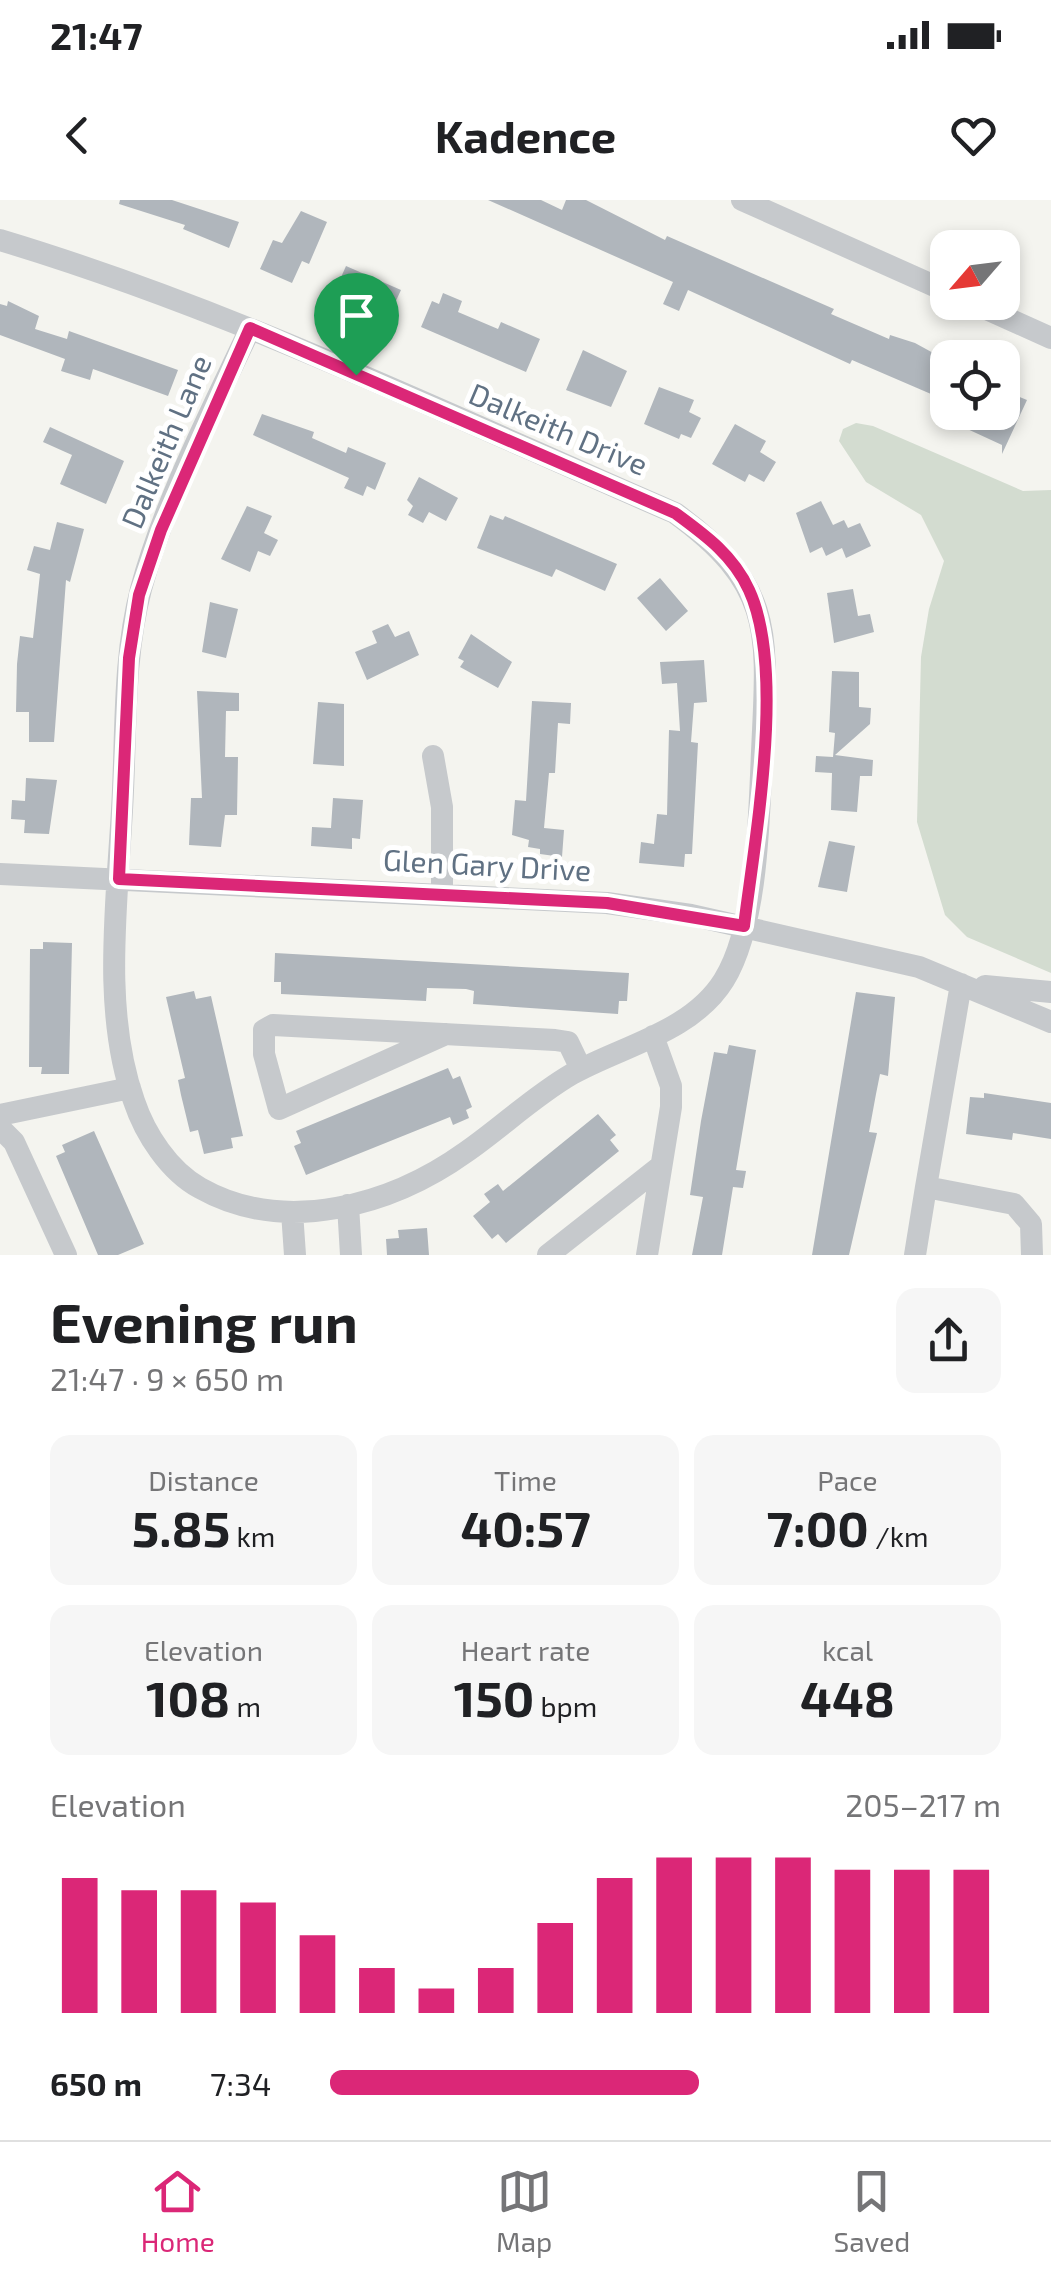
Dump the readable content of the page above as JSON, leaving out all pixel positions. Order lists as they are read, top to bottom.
{
  "streets": {
    "street": ["Dalkeith Drive", "Dalkeith Lane", "Glen Gary Drive"]
  },
  "crossings": [
    ["Dalkeith Drive", "Dalkeith Lane"],
    ["Dalkeith Drive", "Glen Gary Drive"],
    ["Dalkeith Lane", "Glen Gary Drive"]
  ],
  "north": "bottom left",
  "page": {
    "status": "21:47",
    "header": "Kadence",
    "heading": ["Evening run", "21:47 · 9 × 650 m"],
    "stats": [
      ["Distance", "5.85 km"],
      ["Time", "40:57"],
      ["Pace", "7:00 /km"],
      ["Elevation", "108 m"],
      ["Heart rate", "150 bpm"],
      ["kcal", "448"]
    ],
    "chart": ["Elevation", "205–217 m"],
    "list": [
      {
        "name": "650 m",
        "note": "7:34"
      }
    ],
    "tabs": ["Home", "Map", "Saved"]
  }
}
